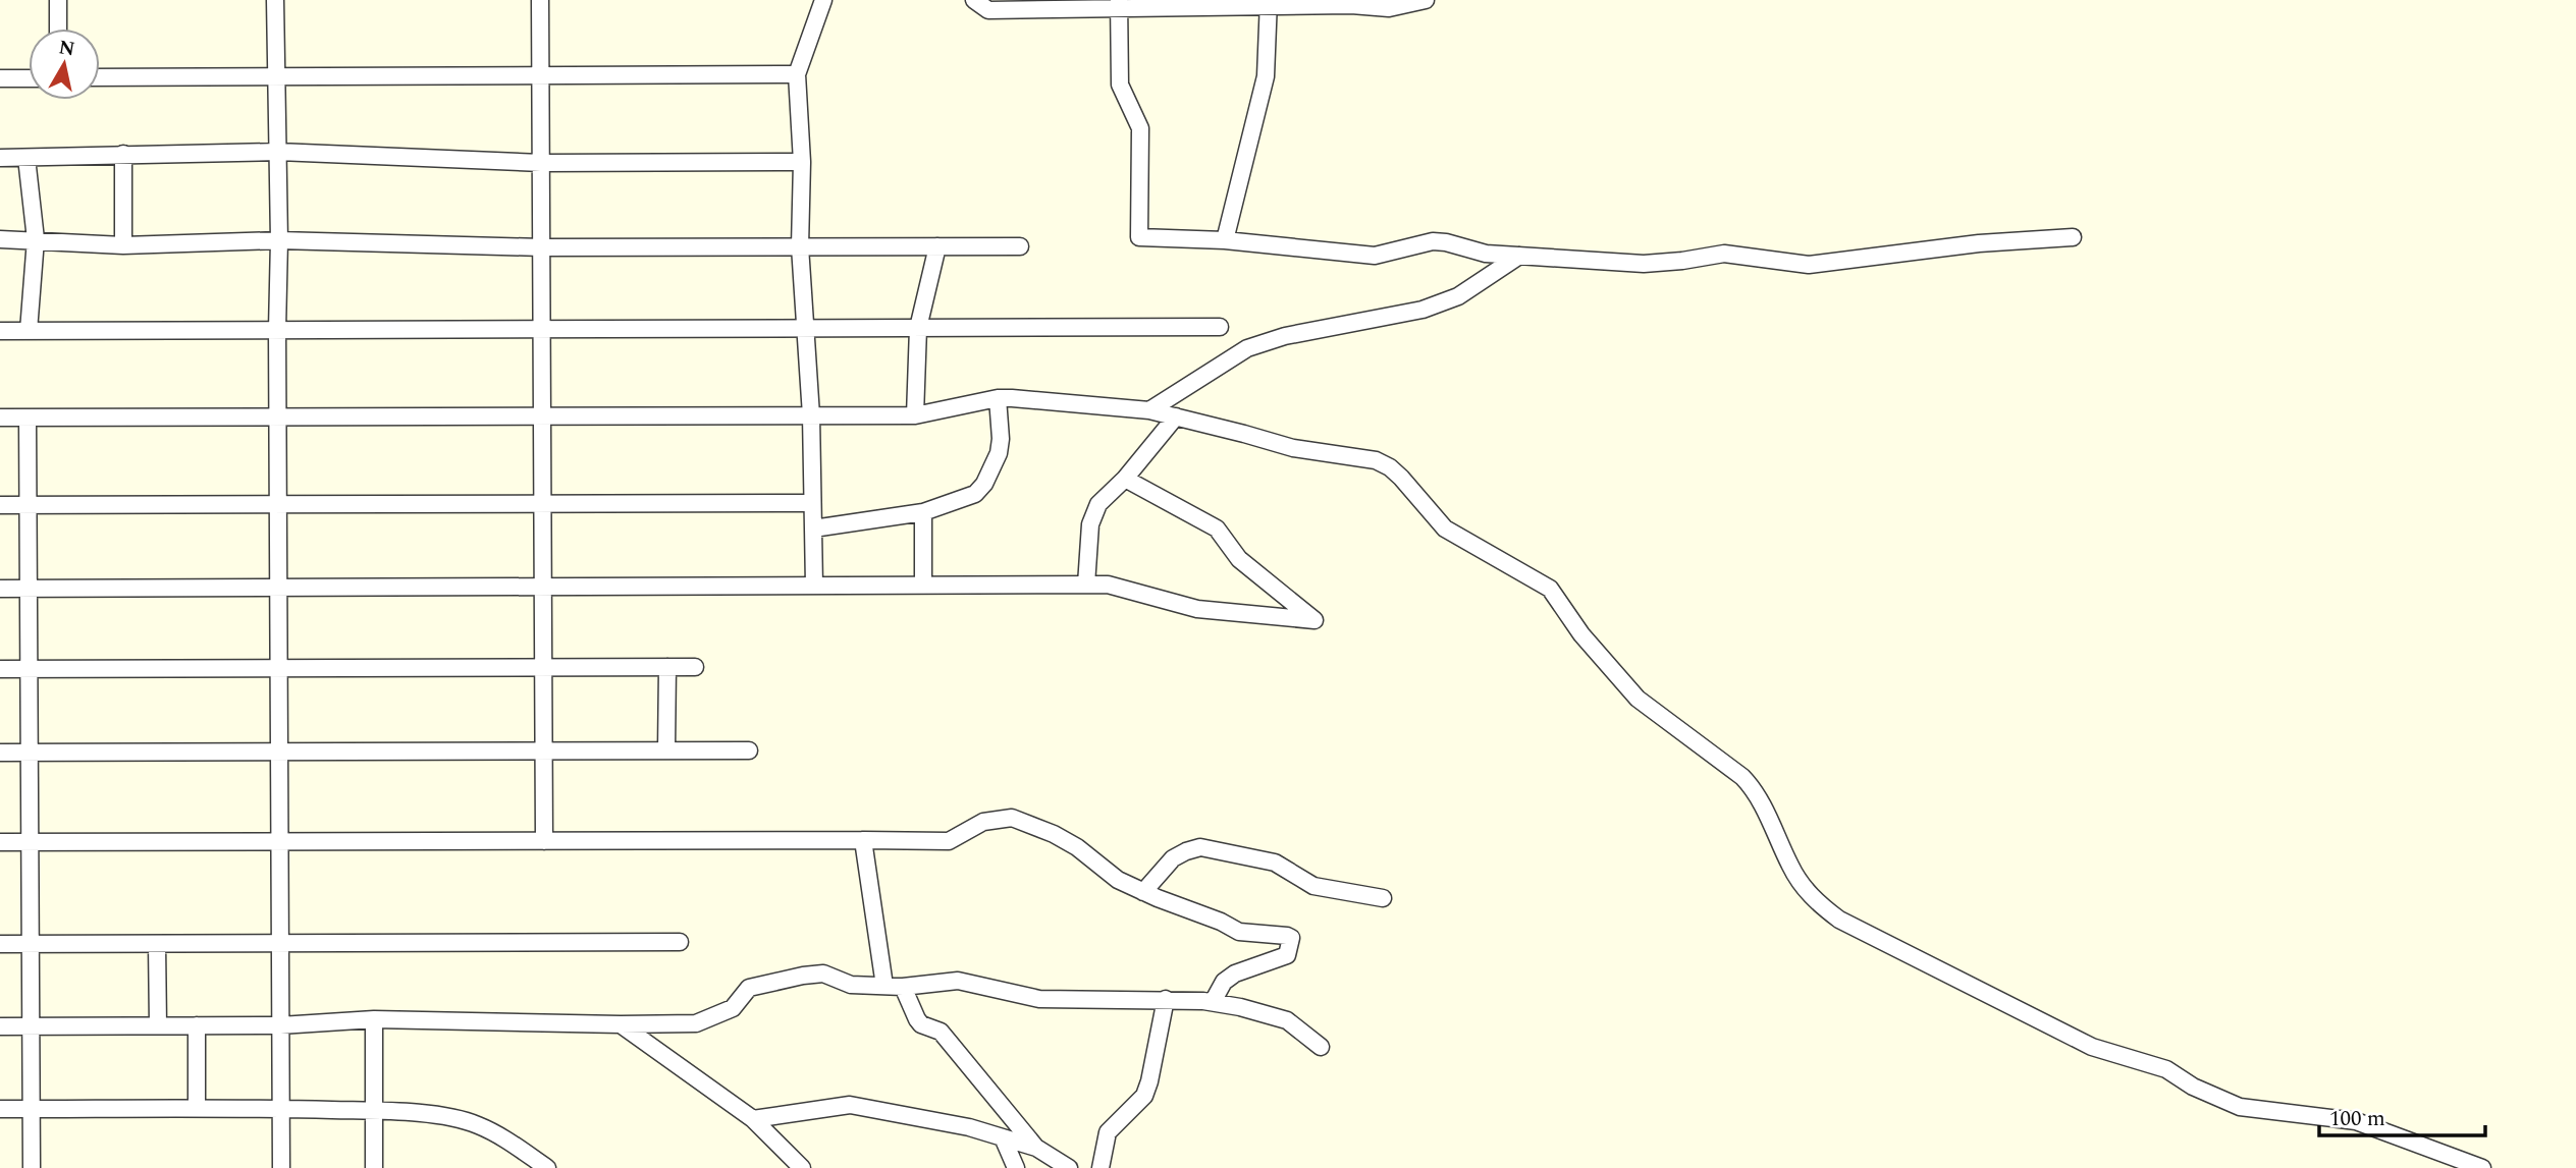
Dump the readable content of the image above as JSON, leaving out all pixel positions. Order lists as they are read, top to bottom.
{
  "scale_bar": "100 m",
  "north": "top"
}
